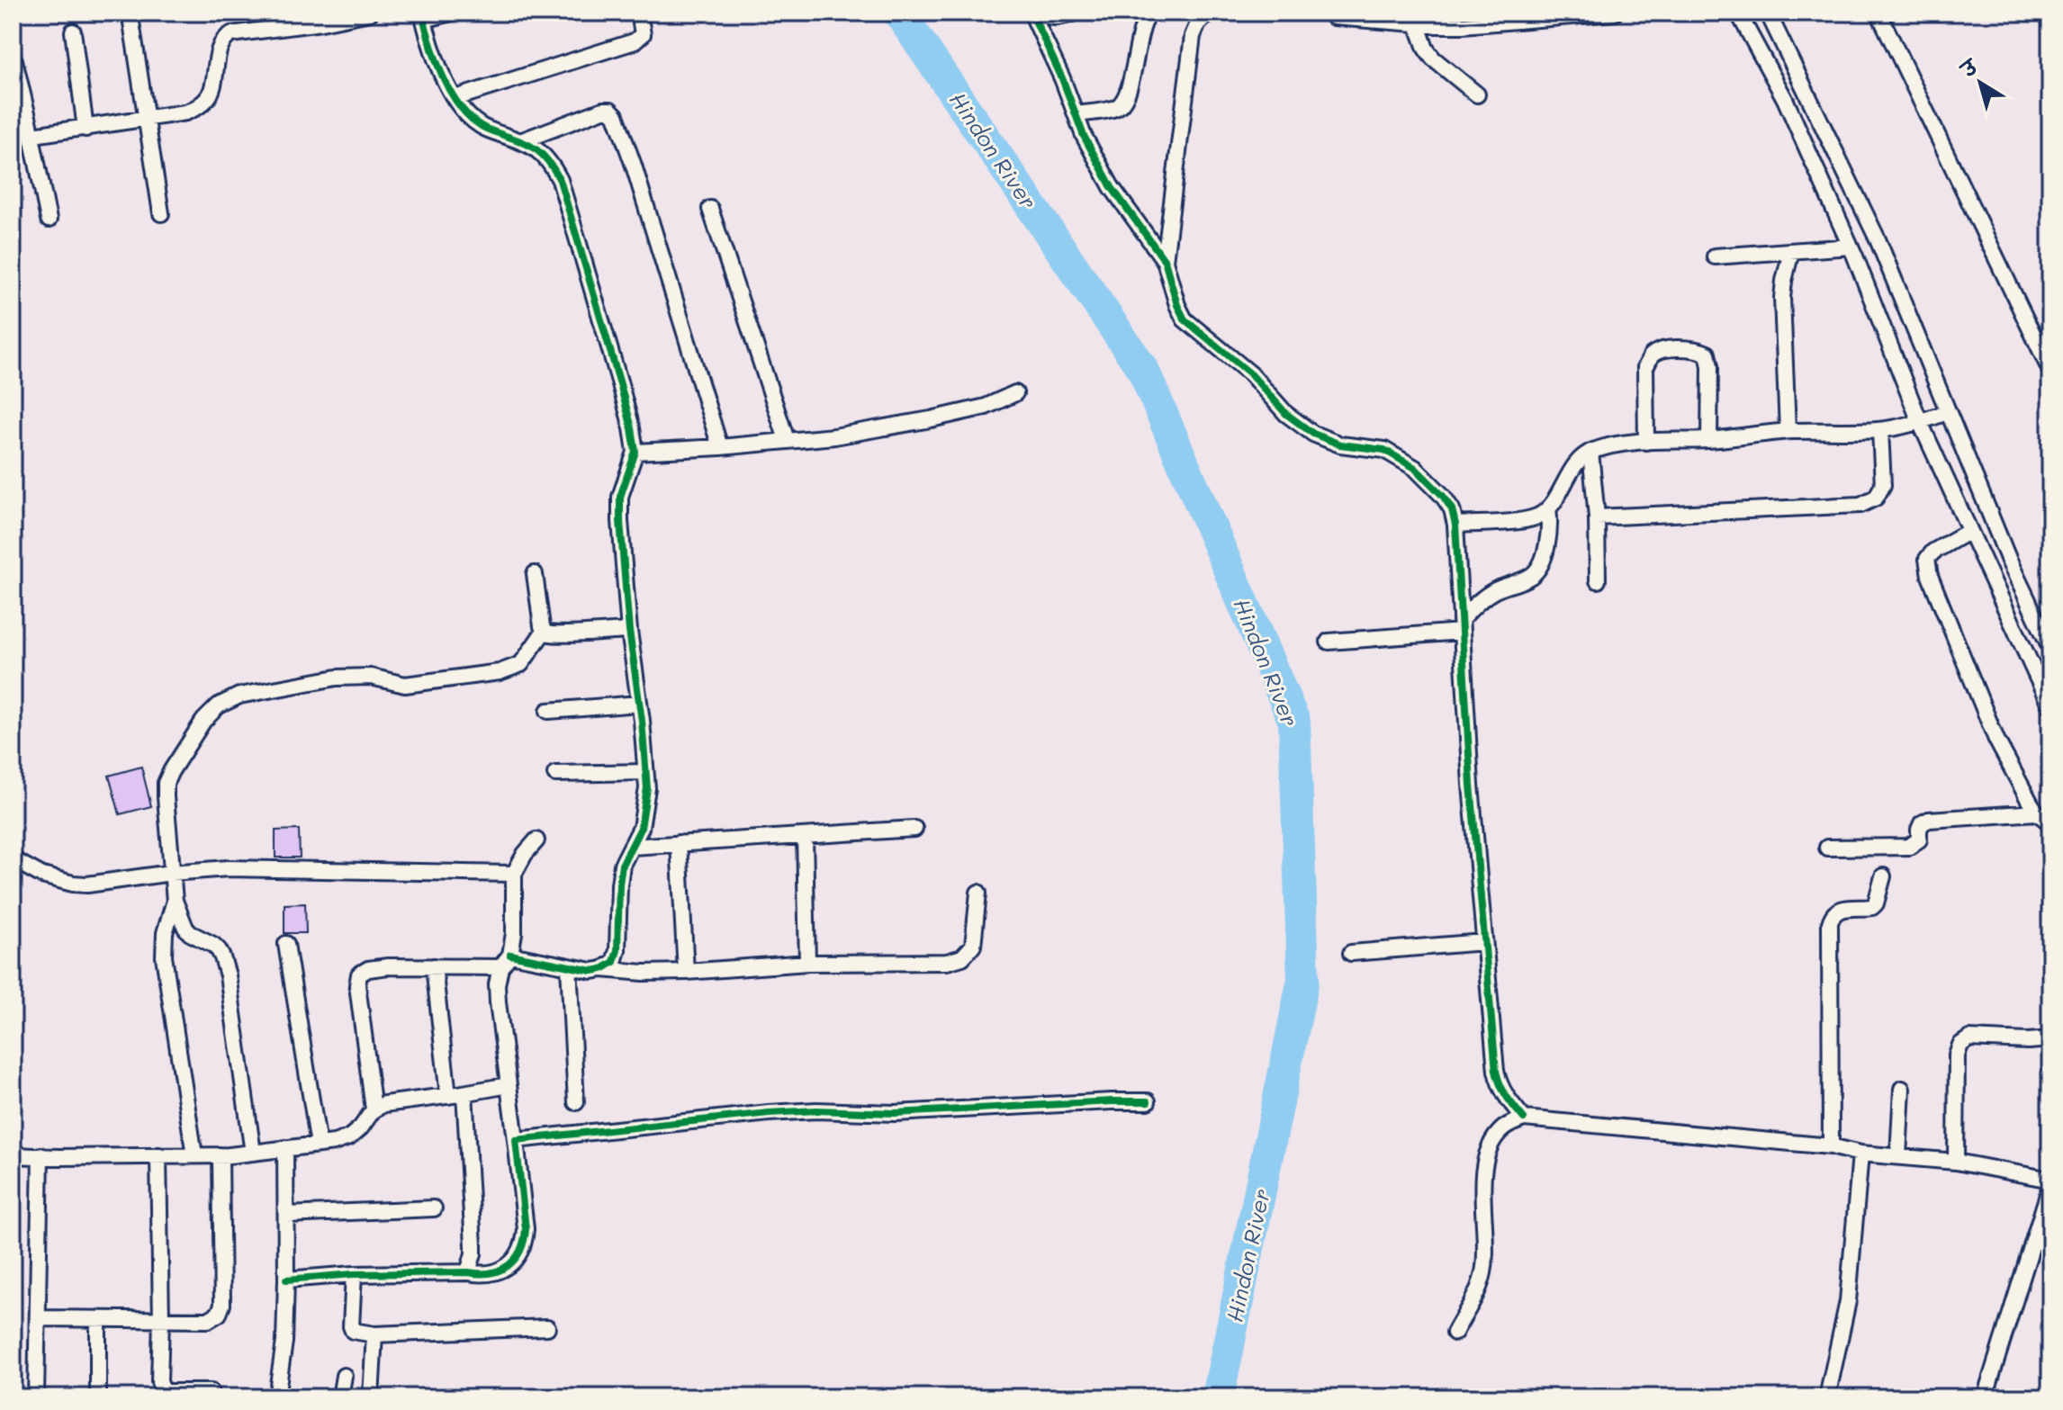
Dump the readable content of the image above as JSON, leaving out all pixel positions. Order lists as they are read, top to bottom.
{
  "water": ["Hindon River"],
  "north": "top left"
}
